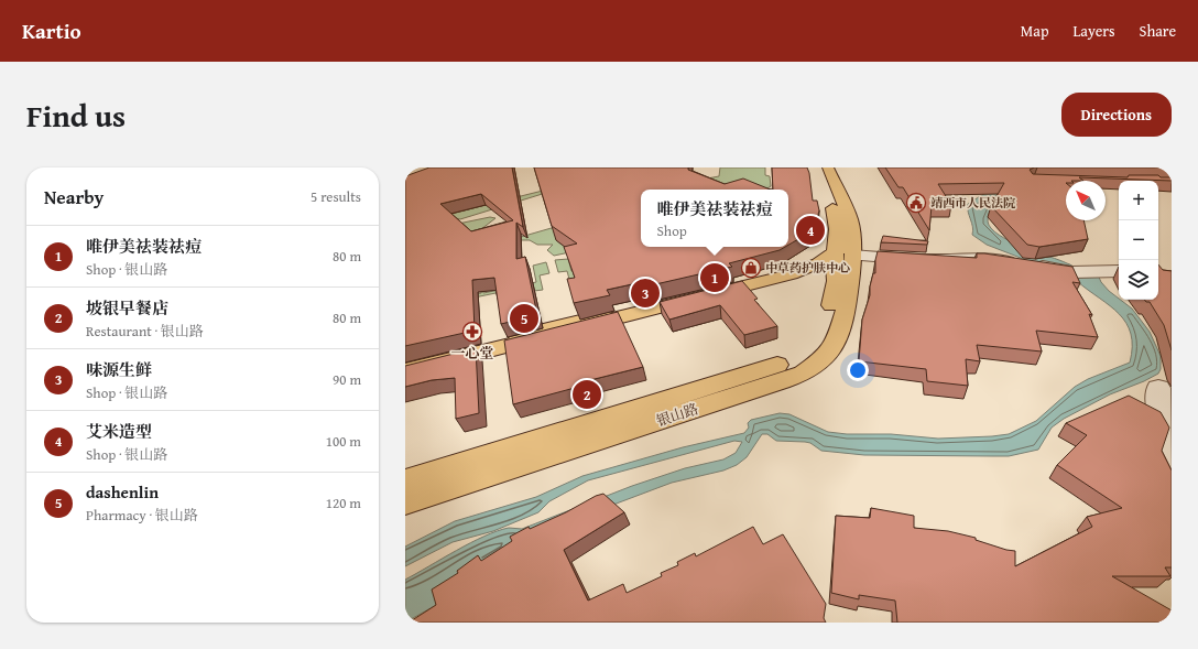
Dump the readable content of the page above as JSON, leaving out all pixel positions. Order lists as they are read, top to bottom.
{
  "streets": {
    "main road": ["银山路"]
  },
  "places": {
    "public building": ["靖西市人民法院"],
    "shop": ["中草药护肤中心"],
    "pharmacy": ["一心堂"]
  },
  "north": "top left",
  "page": {
    "header": "Kartio",
    "nav": ["Map", "Layers", "Share"],
    "title": "Find us",
    "buttons": "Directions",
    "heading": ["Nearby", "5 results"],
    "map_buttons": ["+", "−"],
    "popup": ["唯伊美祛装祛痘", "Shop"],
    "pins": [
      "4",
      "1",
      "3",
      "5",
      "2"
    ],
    "list": [
      {
        "mark": "1",
        "name": "唯伊美祛装祛痘",
        "note": "Shop · 银山路",
        "value": "80 m"
      },
      {
        "mark": "2",
        "name": "坡银早餐店",
        "note": "Restaurant · 银山路",
        "value": "80 m"
      },
      {
        "mark": "3",
        "name": "味源生鲜",
        "note": "Shop · 银山路",
        "value": "90 m"
      },
      {
        "mark": "4",
        "name": "艾米造型",
        "note": "Shop · 银山路",
        "value": "100 m"
      },
      {
        "mark": "5",
        "name": "dashenlin",
        "note": "Pharmacy · 银山路",
        "value": "120 m"
      }
    ]
  }
}
